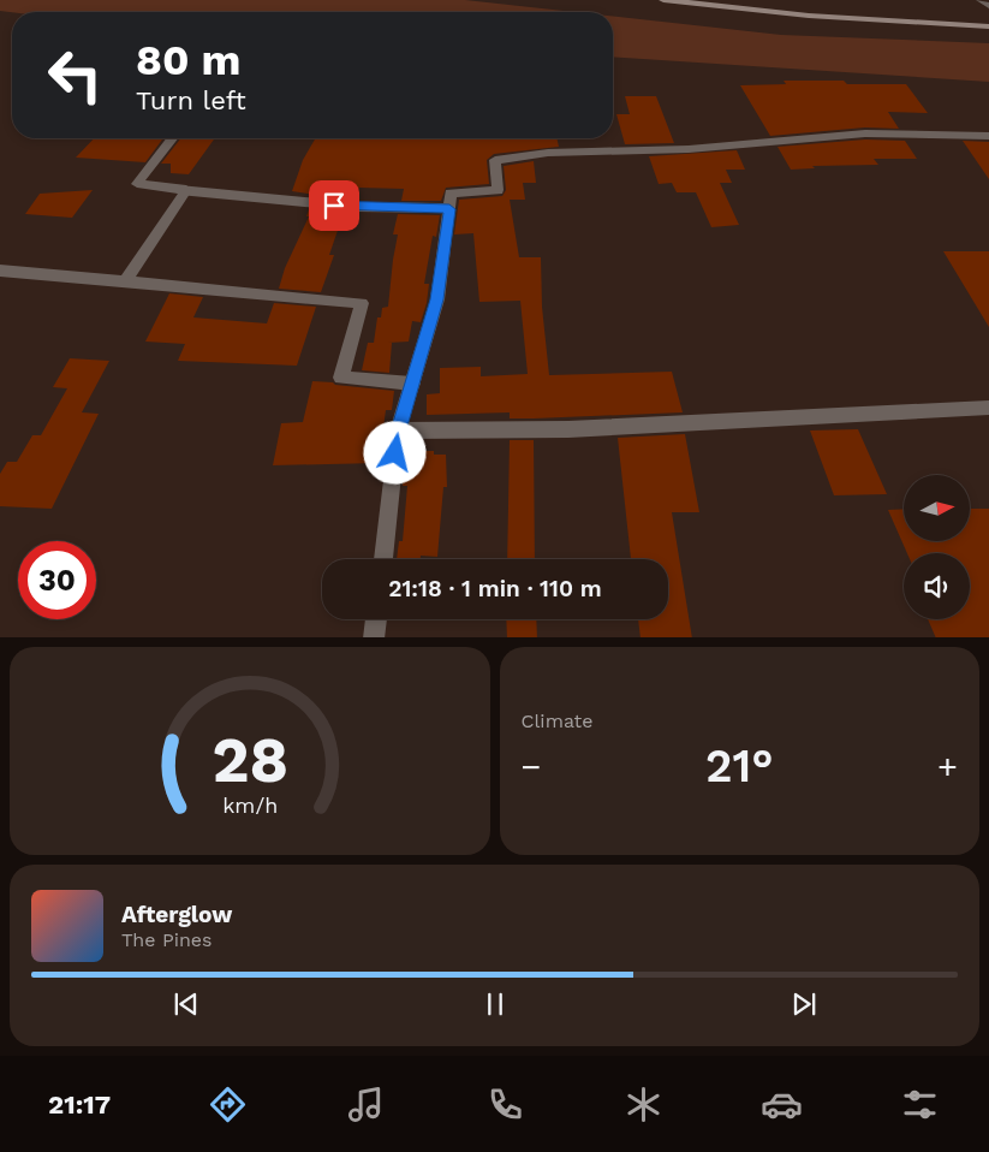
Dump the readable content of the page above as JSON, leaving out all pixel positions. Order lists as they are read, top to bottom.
{
  "north": "right",
  "page": {
    "turn": ["80 m", "Turn left"],
    "limit": "30",
    "trip": "21:18 · 1 min · 110 m",
    "tile": "Climate",
    "heat": ["−", "21°", "+"],
    "song": ["Afterglow", "The Pines"],
    "tabs": "21:17",
    "gauge": ["28", "km/h"]
  }
}
